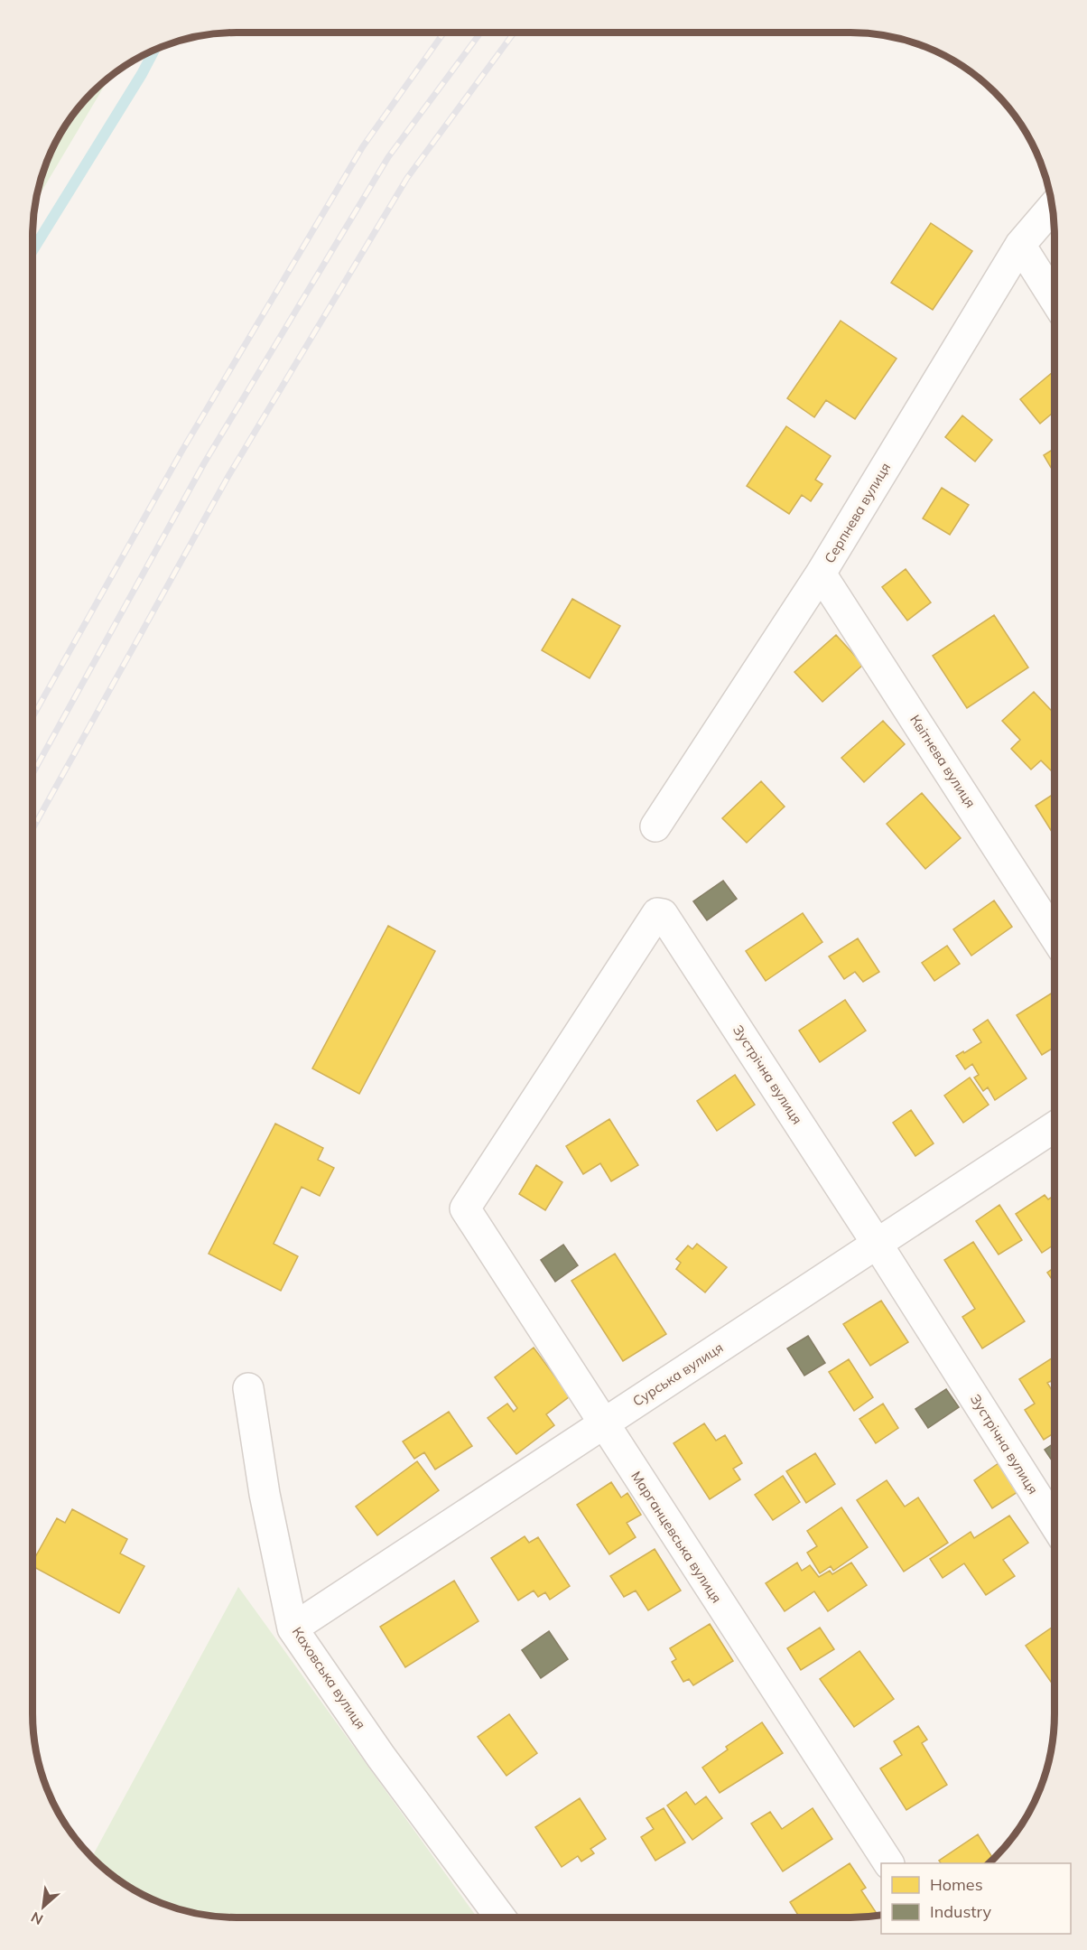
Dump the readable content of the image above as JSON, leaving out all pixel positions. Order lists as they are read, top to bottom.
{
  "streets": {
    "street": [
      "Серпнева вулиця",
      "Квітнева вулиця",
      "Зустрічна вулиця",
      "Сурська вулиця",
      "Марганцевська вулиця",
      "Каховська вулиця"
    ]
  },
  "crossings": [
    ["Серпнева вулиця", "Квітнева вулиця"],
    ["Зустрічна вулиця", "Сурська вулиця"],
    ["Зустрічна вулиця", "Марганцевська вулиця"],
    ["Сурська вулиця", "Марганцевська вулиця"],
    ["Сурська вулиця", "Каховська вулиця"]
  ],
  "legend": ["Homes", "Industry"],
  "north": "bottom left"
}
